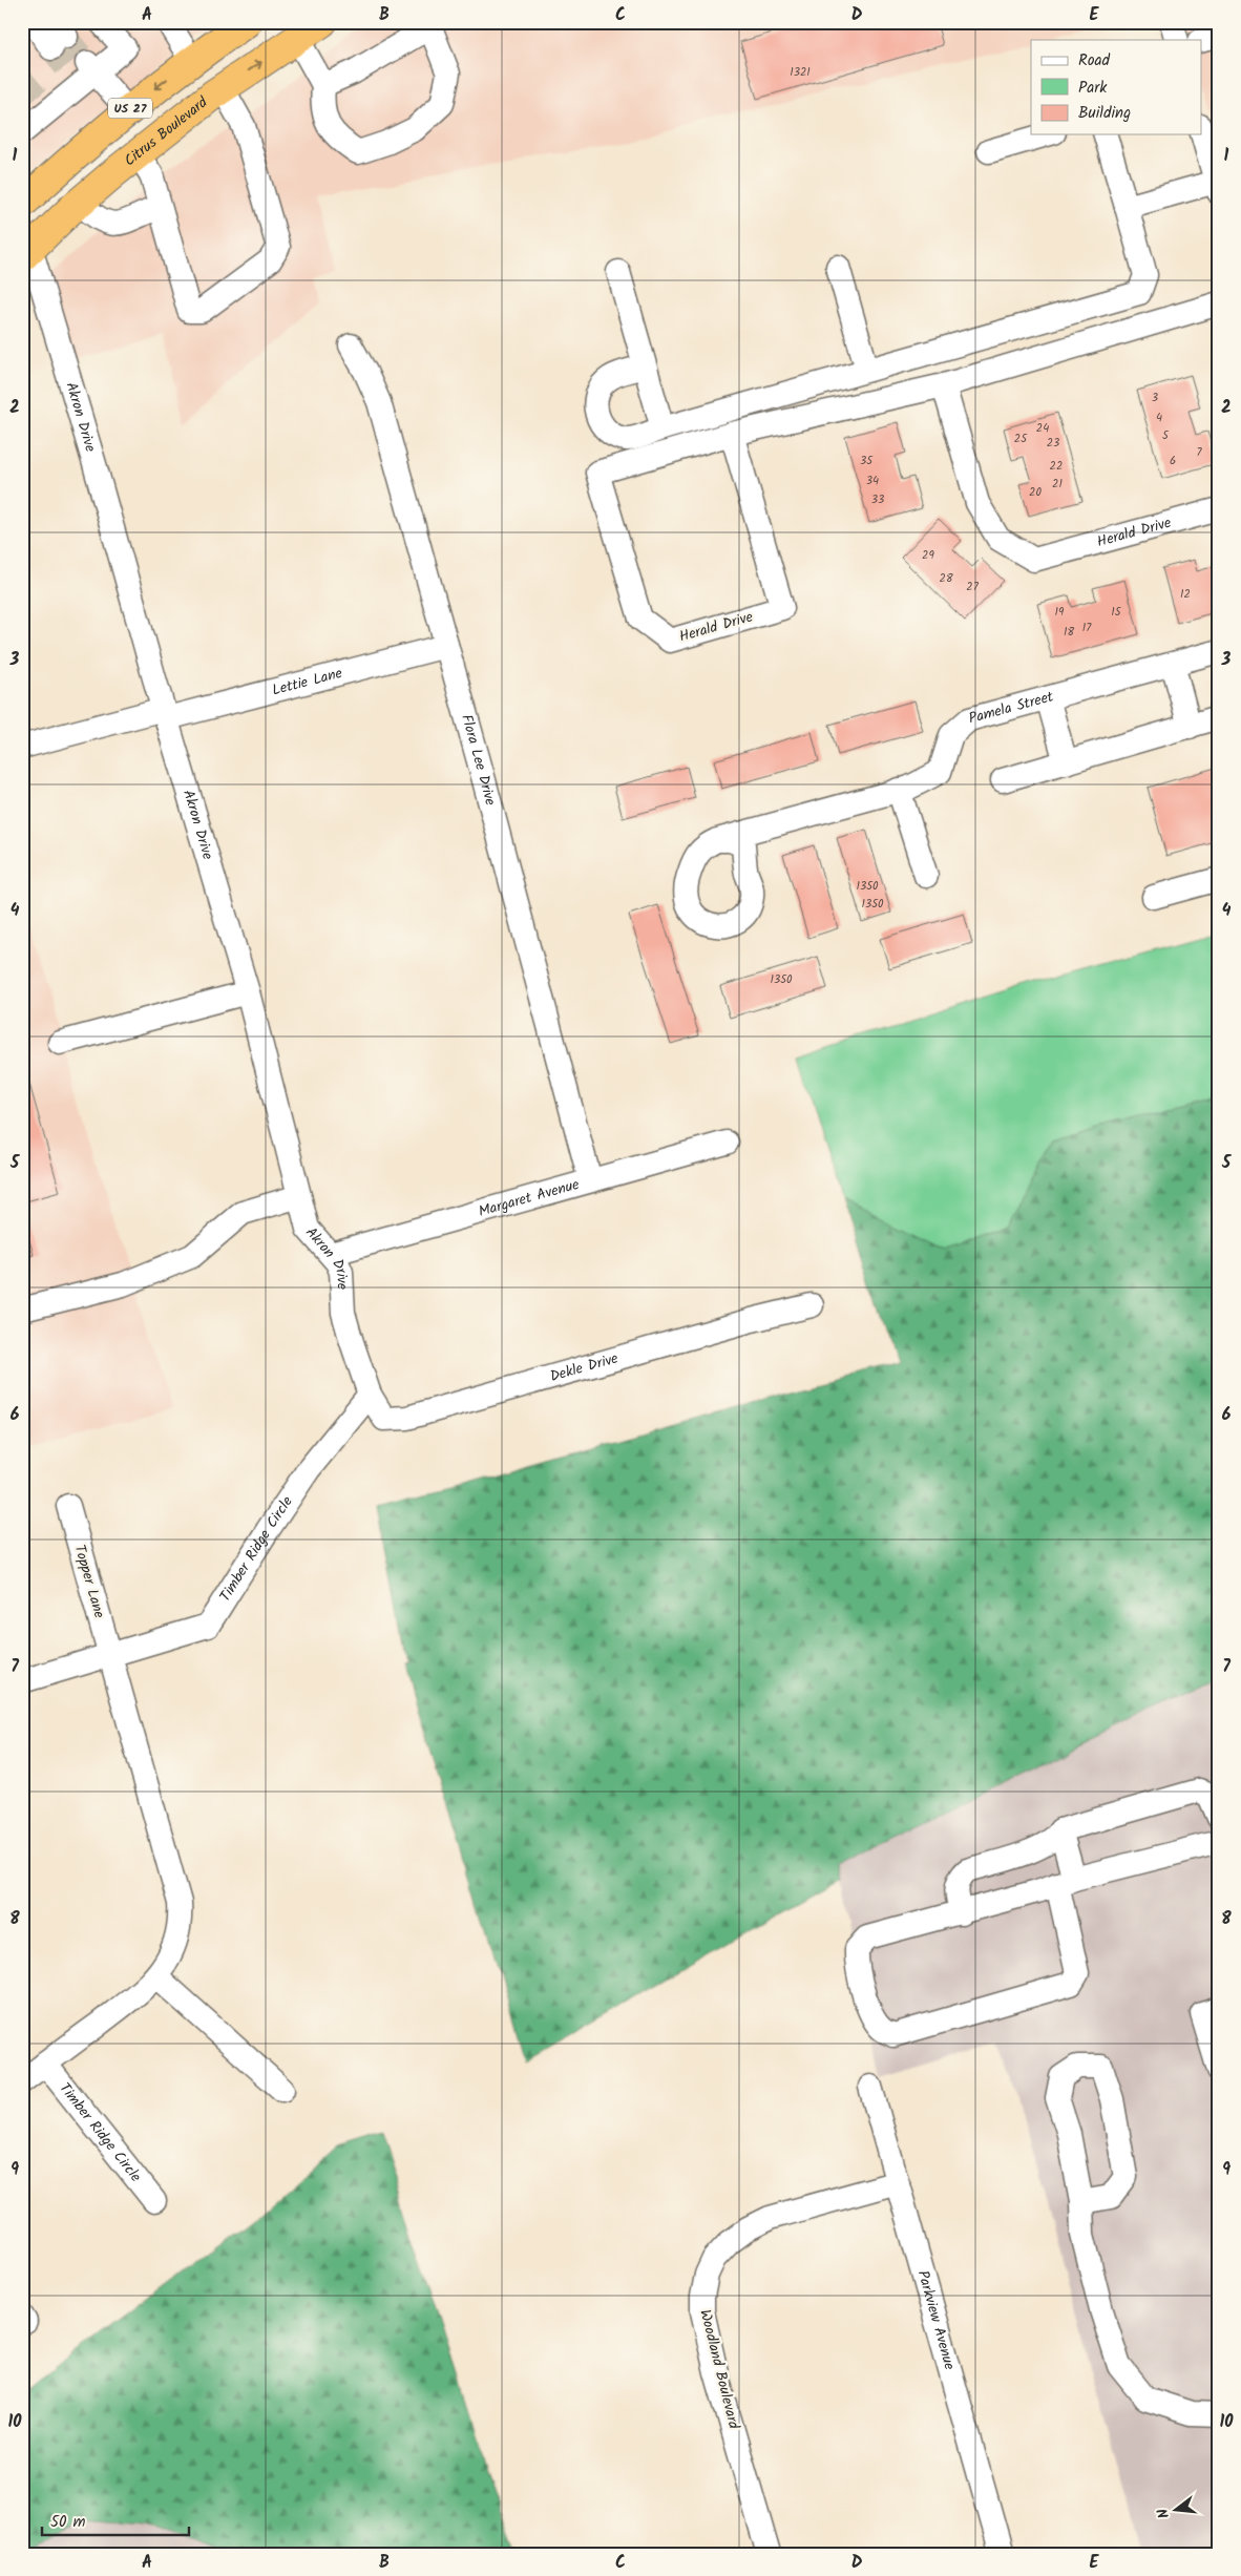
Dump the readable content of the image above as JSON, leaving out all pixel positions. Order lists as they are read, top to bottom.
{
  "streets": {
    "highway": ["US 27", "Citrus Boulevard"],
    "street": [
      "Akron Drive",
      "Herald Drive",
      "Lettie Lane",
      "Pamela Street",
      "Flora Lee Drive",
      "Margaret Avenue",
      "Dekle Drive",
      "Timber Ridge Circle",
      "Topper Lane",
      "Parkview Avenue",
      "Woodland Boulevard"
    ]
  },
  "crossings": [
    ["Citrus Boulevard", "Akron Drive"],
    ["Akron Drive", "Lettie Lane"],
    ["Akron Drive", "Margaret Avenue"],
    ["Akron Drive", "Dekle Drive"],
    ["Akron Drive", "Timber Ridge Circle"],
    ["Lettie Lane", "Flora Lee Drive"],
    ["Flora Lee Drive", "Margaret Avenue"],
    ["Dekle Drive", "Timber Ridge Circle"],
    ["Timber Ridge Circle", "Topper Lane"],
    ["Parkview Avenue", "Woodland Boulevard"]
  ],
  "house_numbers": [
    "1321",
    "3",
    "4",
    "24",
    "5",
    "25",
    "23",
    "7",
    "35",
    "6",
    "22",
    "34",
    "21",
    "20",
    "33",
    "29",
    "28",
    "27",
    "12",
    "19",
    "15",
    "17",
    "18",
    "1350",
    "1350",
    "1350"
  ],
  "legend": ["Road", "Park", "Building"],
  "scale_bar": "50 m",
  "north": "left",
  "grid": {
    "columns": [
      "A",
      "B",
      "C",
      "D",
      "E"
    ],
    "rows": [
      "1",
      "2",
      "3",
      "4",
      "5",
      "6",
      "7",
      "8",
      "9",
      "10"
    ]
  }
}
